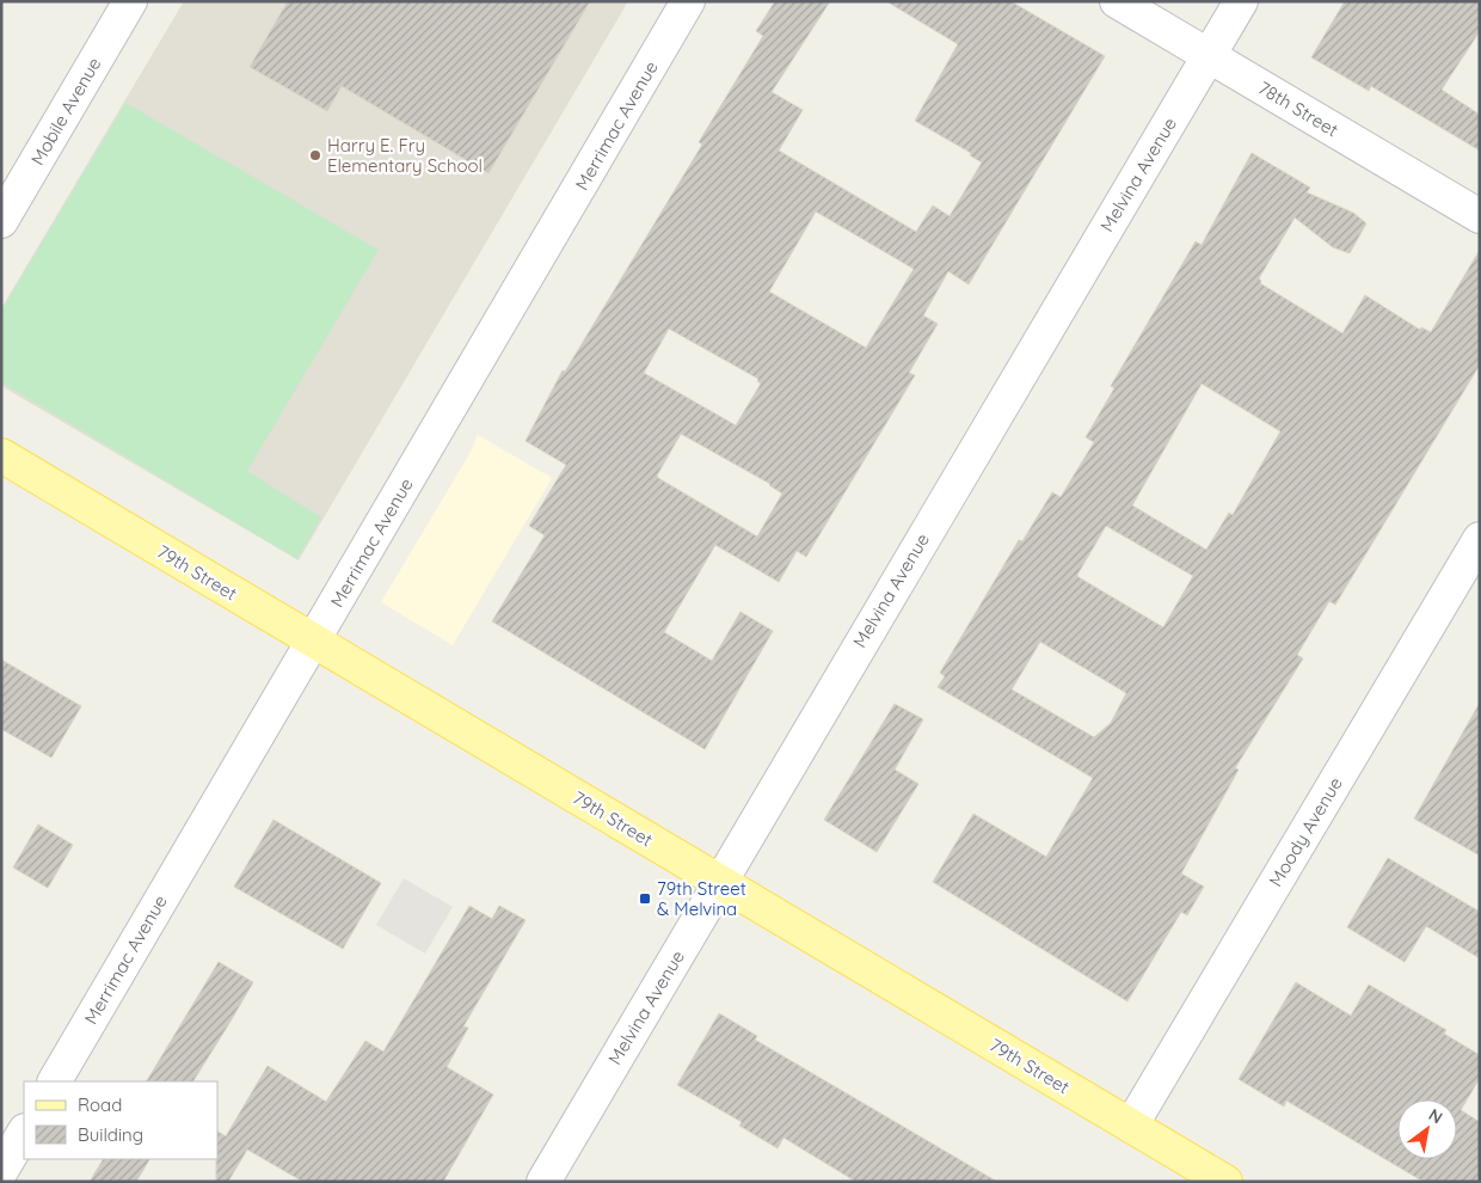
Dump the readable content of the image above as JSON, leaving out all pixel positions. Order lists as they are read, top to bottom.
{
  "streets": {
    "main road": ["79th Street"],
    "street": [
      "78th Street",
      "Mobile Avenue",
      "Merrimac Avenue",
      "Melvina Avenue",
      "Moody Avenue"
    ]
  },
  "crossings": [
    ["78th Street", "Melvina Avenue"],
    ["Merrimac Avenue", "79th Street"],
    ["Melvina Avenue", "79th Street"],
    ["79th Street", "Moody Avenue"]
  ],
  "places": {
    "other": ["Harry E. Fry Elementary School"],
    "transit": ["79th Street & Melvina"]
  },
  "legend": ["Road", "Building"],
  "north": "top right"
}
